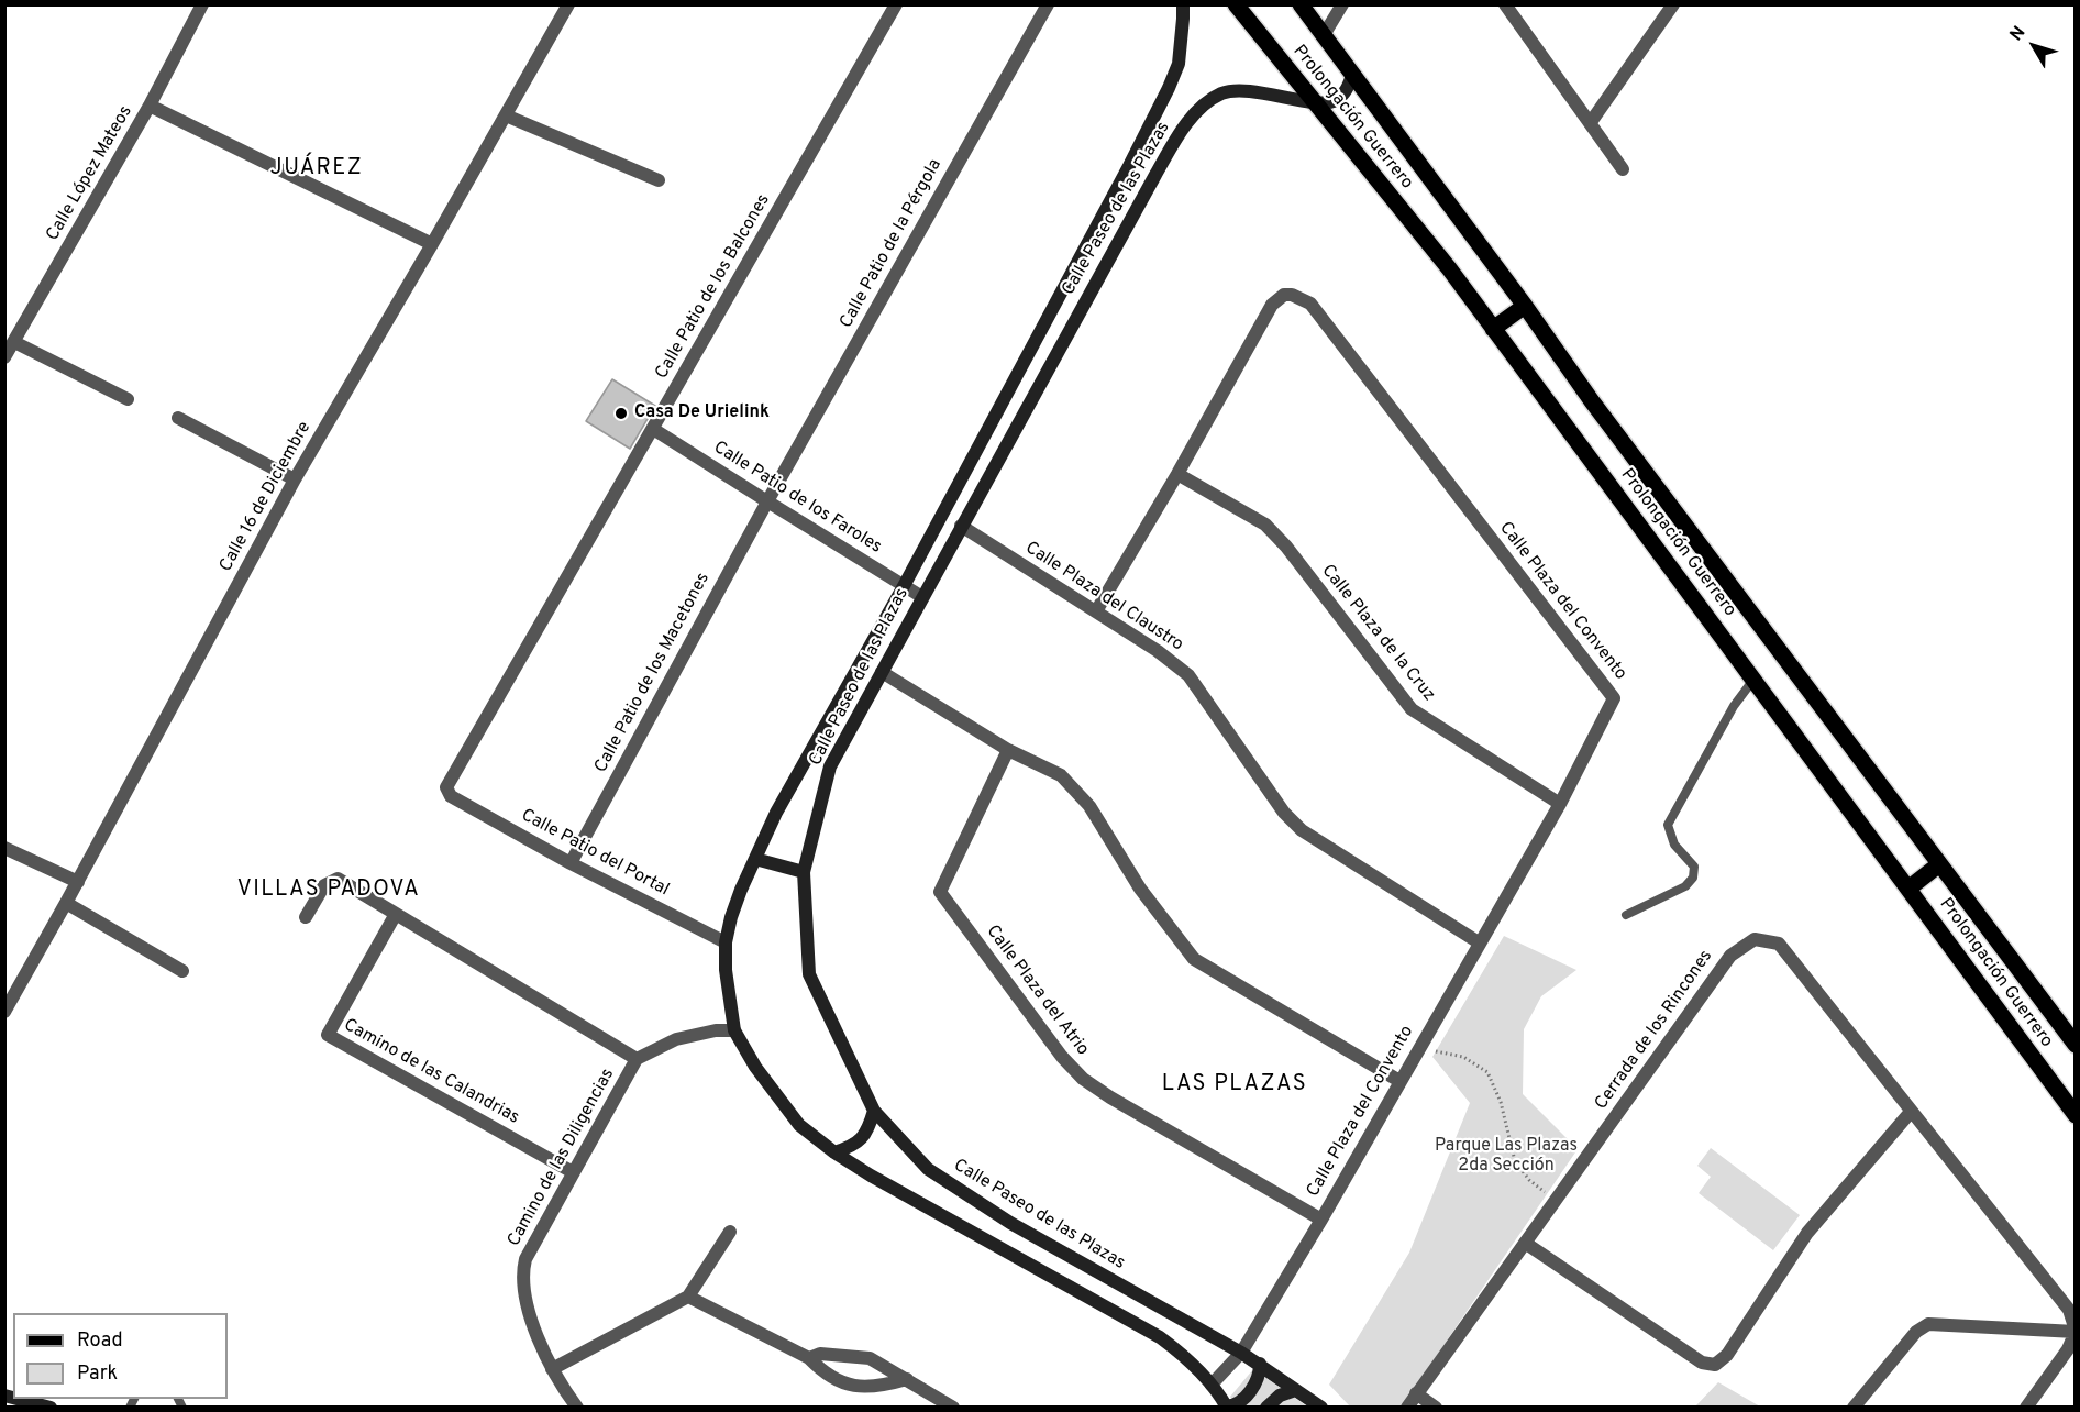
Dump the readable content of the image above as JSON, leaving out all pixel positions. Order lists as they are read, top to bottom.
{
  "streets": {
    "main road": ["Prolongación Guerrero"],
    "street": [
      "Calle López Mateos",
      "Calle Paseo de las Plazas",
      "Calle Patio de la Pérgola",
      "Calle Patio de los Balcones",
      "Calle 16 de Diciembre",
      "Calle Patio de los Faroles",
      "Calle Plaza del Claustro",
      "Calle Plaza del Convento",
      "Calle Plaza de la Cruz",
      "Calle Patio de los Macetones",
      "Calle Patio del Portal",
      "Calle Plaza del Atrio",
      "Cerrada de los Rincones",
      "Camino de las Calandrias",
      "Camino de las Diligencias"
    ]
  },
  "crossings": [
    ["Prolongación Guerrero", "Calle Paseo de las Plazas"],
    ["Calle Paseo de las Plazas", "Calle Patio de los Faroles"],
    ["Calle Paseo de las Plazas", "Calle Plaza del Claustro"],
    ["Calle Paseo de las Plazas", "Calle Plaza del Convento"],
    ["Calle Paseo de las Plazas", "Calle Patio del Portal"],
    ["Calle Paseo de las Plazas", "Camino de las Diligencias"],
    ["Calle Patio de la Pérgola", "Calle Patio de los Faroles"],
    ["Calle Patio de la Pérgola", "Calle Patio de los Macetones"],
    ["Calle Patio de los Balcones", "Calle Patio de los Faroles"],
    ["Calle Patio de los Balcones", "Calle Patio del Portal"],
    ["Calle Patio de los Faroles", "Calle Patio de los Macetones"],
    ["Calle Plaza del Claustro", "Calle Plaza del Convento"],
    ["Calle Plaza del Convento", "Calle Plaza de la Cruz"],
    ["Calle Plaza del Convento", "Calle Plaza del Atrio"],
    ["Calle Patio de los Macetones", "Calle Patio del Portal"],
    ["Camino de las Calandrias", "Camino de las Diligencias"]
  ],
  "districts": ["JUÁREZ", "VILLAS PADOVA", "LAS PLAZAS"],
  "parks": ["Parque Las Plazas 2da Sección"],
  "places": ["Casa De Urielink"],
  "legend": ["Road", "Park"],
  "north": "top left"
}
